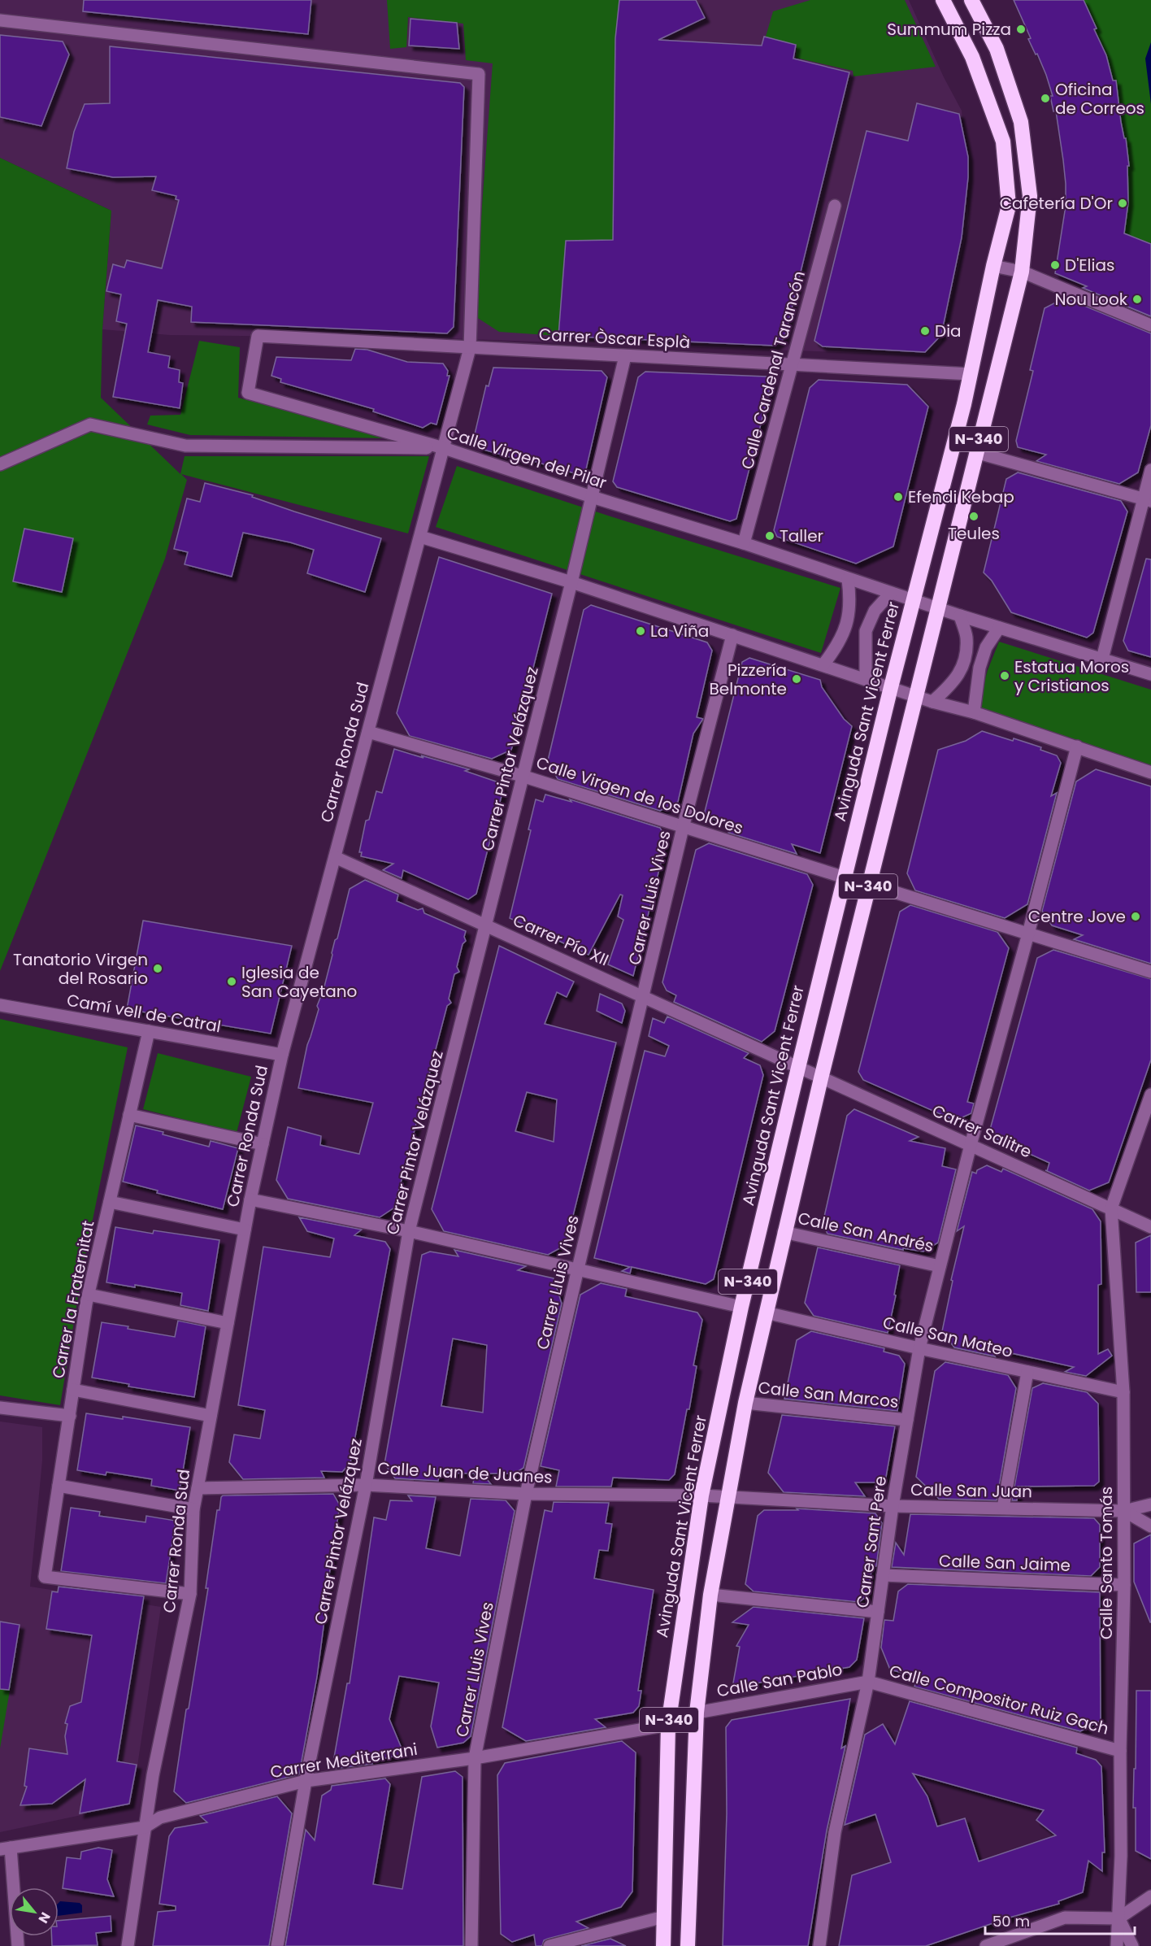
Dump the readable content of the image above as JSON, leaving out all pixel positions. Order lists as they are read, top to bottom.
{
  "streets": {
    "highway": ["N-340", "Avinguda Sant Vicent Ferrer"],
    "street": [
      "Carrer Òscar Esplà",
      "Calle Cardenal Tarancón",
      "Calle Virgen del Pilar",
      "Carrer Ronda Sud",
      "Carrer Pintor Velázquez",
      "Calle Virgen de los Dolores",
      "Carrer Lluis Vives",
      "Carrer Pío XII",
      "Camí vell de Catral",
      "Carrer Salitre",
      "Calle San Andrés",
      "Carrer la Fraternitat",
      "Calle San Mateo",
      "Calle San Marcos",
      "Calle Juan de Juanes",
      "Calle San Juan",
      "Carrer Sant Pere",
      "Calle San Jaime",
      "Calle Santo Tomás",
      "Calle San Pablo",
      "Calle Compositor Ruiz Gach",
      "Carrer Mediterrani"
    ]
  },
  "crossings": [
    ["Carrer Òscar Esplà", "Calle Cardenal Tarancón"],
    ["Carrer Òscar Esplà", "Calle Virgen del Pilar"],
    ["Carrer Òscar Esplà", "Avinguda Sant Vicent Ferrer"],
    ["Carrer Òscar Esplà", "Carrer Ronda Sud"],
    ["Carrer Òscar Esplà", "Carrer Pintor Velázquez"],
    ["Calle Cardenal Tarancón", "Calle Virgen del Pilar"],
    ["N-340", "Calle Virgen del Pilar"],
    ["N-340", "Avinguda Sant Vicent Ferrer"],
    ["N-340", "Carrer Salitre"],
    ["N-340", "Calle San Andrés"],
    ["N-340", "Calle San Mateo"],
    ["N-340", "Calle San Marcos"],
    ["N-340", "Calle San Juan"],
    ["N-340", "Calle San Pablo"],
    ["Calle Virgen del Pilar", "Avinguda Sant Vicent Ferrer"],
    ["Calle Virgen del Pilar", "Carrer Ronda Sud"],
    ["Calle Virgen del Pilar", "Carrer Pintor Velázquez"],
    ["Avinguda Sant Vicent Ferrer", "Calle Virgen de los Dolores"],
    ["Avinguda Sant Vicent Ferrer", "Carrer Pío XII"],
    ["Avinguda Sant Vicent Ferrer", "Carrer Salitre"],
    ["Avinguda Sant Vicent Ferrer", "Calle Juan de Juanes"],
    ["Avinguda Sant Vicent Ferrer", "Calle San Juan"],
    ["Avinguda Sant Vicent Ferrer", "Carrer Mediterrani"],
    ["Carrer Ronda Sud", "Calle Virgen de los Dolores"],
    ["Carrer Ronda Sud", "Carrer Pío XII"],
    ["Carrer Ronda Sud", "Camí vell de Catral"],
    ["Carrer Ronda Sud", "Carrer la Fraternitat"],
    ["Carrer Ronda Sud", "Calle Juan de Juanes"],
    ["Carrer Ronda Sud", "Carrer Mediterrani"],
    ["Carrer Pintor Velázquez", "Calle Virgen de los Dolores"],
    ["Carrer Pintor Velázquez", "Carrer Pío XII"],
    ["Carrer Pintor Velázquez", "Calle Juan de Juanes"],
    ["Carrer Pintor Velázquez", "Carrer Mediterrani"],
    ["Calle Virgen de los Dolores", "Carrer Lluis Vives"],
    ["Carrer Lluis Vives", "Carrer Pío XII"],
    ["Carrer Lluis Vives", "Calle Juan de Juanes"],
    ["Carrer Lluis Vives", "Carrer Mediterrani"],
    ["Carrer Pío XII", "Carrer Salitre"],
    ["Camí vell de Catral", "Carrer la Fraternitat"],
    ["Carrer Salitre", "Carrer Sant Pere"],
    ["Carrer Salitre", "Calle Santo Tomás"],
    ["Calle San Andrés", "Carrer Sant Pere"],
    ["Calle San Mateo", "Carrer Sant Pere"],
    ["Calle San Mateo", "Calle Santo Tomás"],
    ["Calle San Marcos", "Carrer Sant Pere"],
    ["Calle Juan de Juanes", "Calle San Juan"],
    ["Calle San Juan", "Carrer Sant Pere"],
    ["Calle San Juan", "Calle Santo Tomás"],
    ["Carrer Sant Pere", "Calle San Jaime"],
    ["Carrer Sant Pere", "Calle San Pablo"],
    ["Carrer Sant Pere", "Calle Compositor Ruiz Gach"],
    ["Calle San Jaime", "Calle Santo Tomás"],
    ["Calle Santo Tomás", "Calle Compositor Ruiz Gach"],
    ["Calle San Pablo", "Calle Compositor Ruiz Gach"]
  ],
  "places": [
    "Summum Pizza",
    "Oficina de Correos",
    "Cafetería D'Or",
    "D'Elias",
    "Nou Look",
    "Dia",
    "Efendi Kebap",
    "Teules",
    "Taller",
    "La Viña",
    "Estatua Moros y Cristianos",
    "Pizzería Belmonte",
    "Centre Jove",
    "Tanatorio Virgen del Rosario",
    "Iglesia de San Cayetano"
  ],
  "scale_bar": "50 m",
  "north": "bottom right"
}
